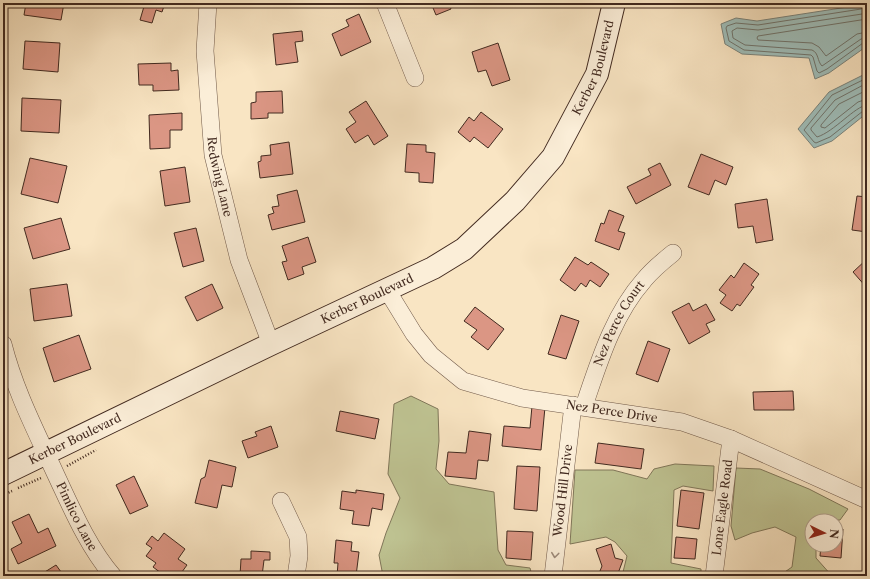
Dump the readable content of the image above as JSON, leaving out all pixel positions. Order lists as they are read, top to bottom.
{
  "streets": {
    "street": [
      "Kerber Boulevard",
      "Redwing Lane",
      "Nez Perce Court",
      "Nez Perce Drive",
      "Wood Hill Drive",
      "Lone Eagle Road",
      "Pimlico Lane"
    ]
  },
  "crossings": [
    ["Kerber Boulevard", "Redwing Lane"],
    ["Kerber Boulevard", "Nez Perce Drive"],
    ["Kerber Boulevard", "Pimlico Lane"],
    ["Nez Perce Court", "Nez Perce Drive"],
    ["Nez Perce Court", "Wood Hill Drive"],
    ["Nez Perce Drive", "Wood Hill Drive"],
    ["Nez Perce Drive", "Lone Eagle Road"]
  ],
  "one_way": ["Wood Hill Drive"],
  "north": "right"
}
